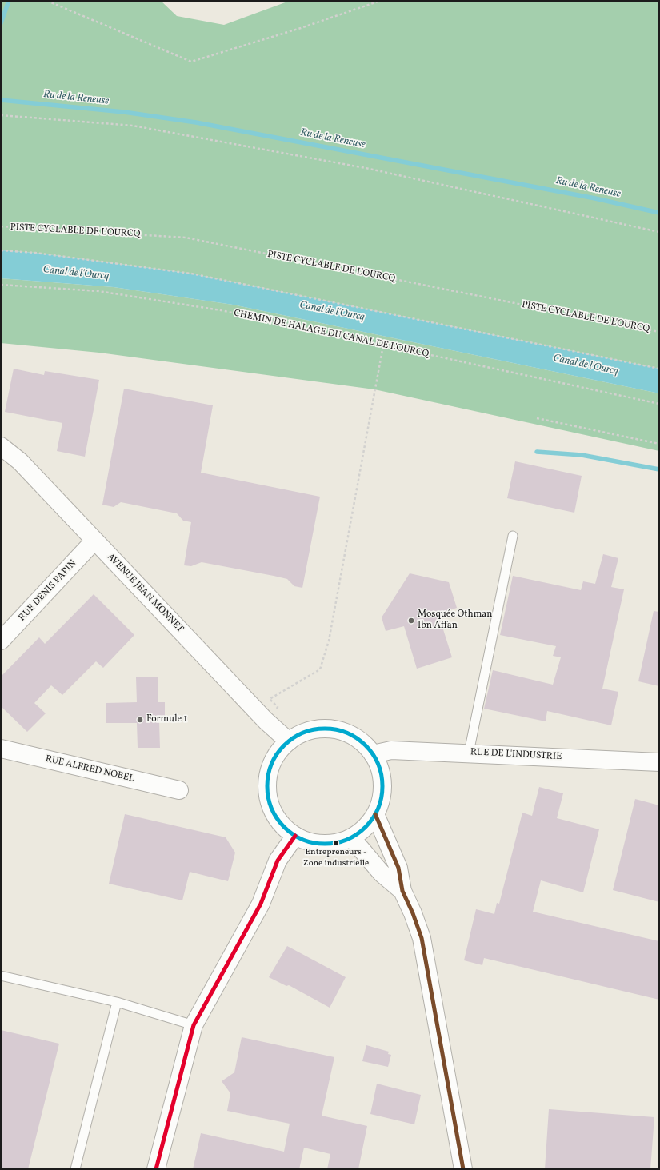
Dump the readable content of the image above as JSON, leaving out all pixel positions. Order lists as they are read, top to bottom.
{
  "streets": {
    "street": [
      "RUE DENIS PAPIN",
      "AVENUE JEAN MONNET",
      "RUE DE L'INDUSTRIE",
      "RUE ALFRED NOBEL"
    ],
    "path": ["PISTE CYCLABLE DE L'OURCQ", "CHEMIN DE HALAGE DU CANAL DE L'OURCQ"]
  },
  "crossings": [
    ["RUE DENIS PAPIN", "AVENUE JEAN MONNET"]
  ],
  "water": ["Ru de la Reneuse", "Canal de l'Ourcq"],
  "places": ["Mosquée Othman Ibn Affan", "Formule 1", "Entrepreneurs - Zone industrielle"]
}
